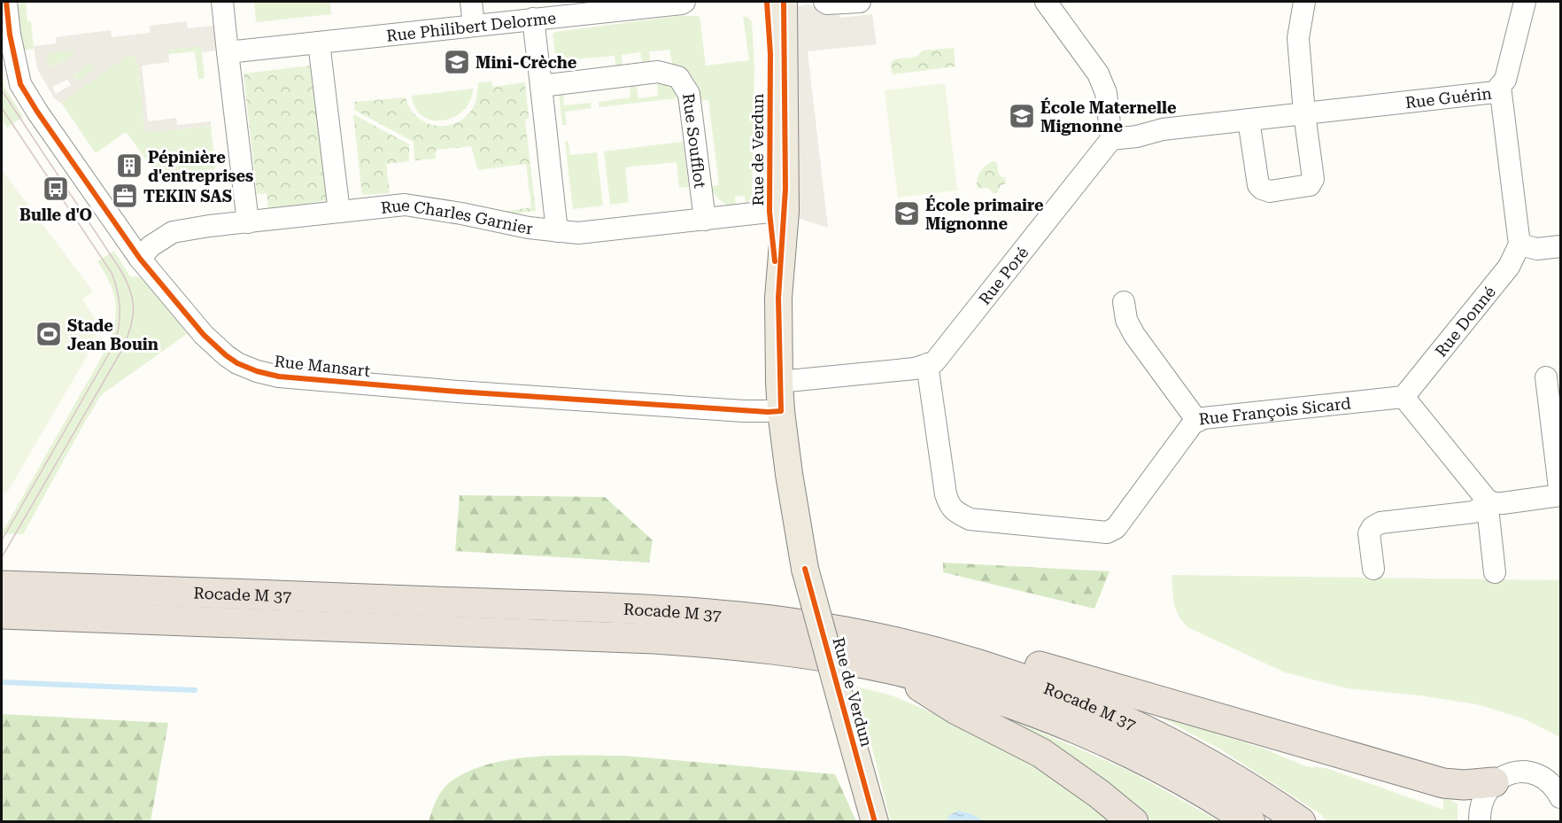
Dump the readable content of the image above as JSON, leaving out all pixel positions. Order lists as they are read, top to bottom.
{
  "streets": {
    "highway": ["Rocade M 37"],
    "main road": ["Rue de Verdun"],
    "street": [
      "Rue Philibert Delorme",
      "Rue Guérin",
      "Rue Soufflot",
      "Rue Charles Garnier",
      "Rue Poré",
      "Rue Donné",
      "Rue Mansart",
      "Rue François Sicard"
    ]
  },
  "crossings": [
    ["Rue Guérin", "Rue Poré"],
    ["Rue Soufflot", "Rue Charles Garnier"],
    ["Rue de Verdun", "Rue Charles Garnier"],
    ["Rue de Verdun", "Rue Mansart"],
    ["Rue Charles Garnier", "Rue Mansart"],
    ["Rue Poré", "Rue François Sicard"],
    ["Rue Donné", "Rue François Sicard"]
  ],
  "places": {
    "school or university": ["Mini-Crèche", "École Maternelle Mignonne", "École primaire Mignonne"],
    "building": ["Pépinière d'entreprises"],
    "bus stop": ["Bulle d'O"],
    "office": ["TEKIN SAS"],
    "sports": ["Stade Jean Bouin"]
  }
}
